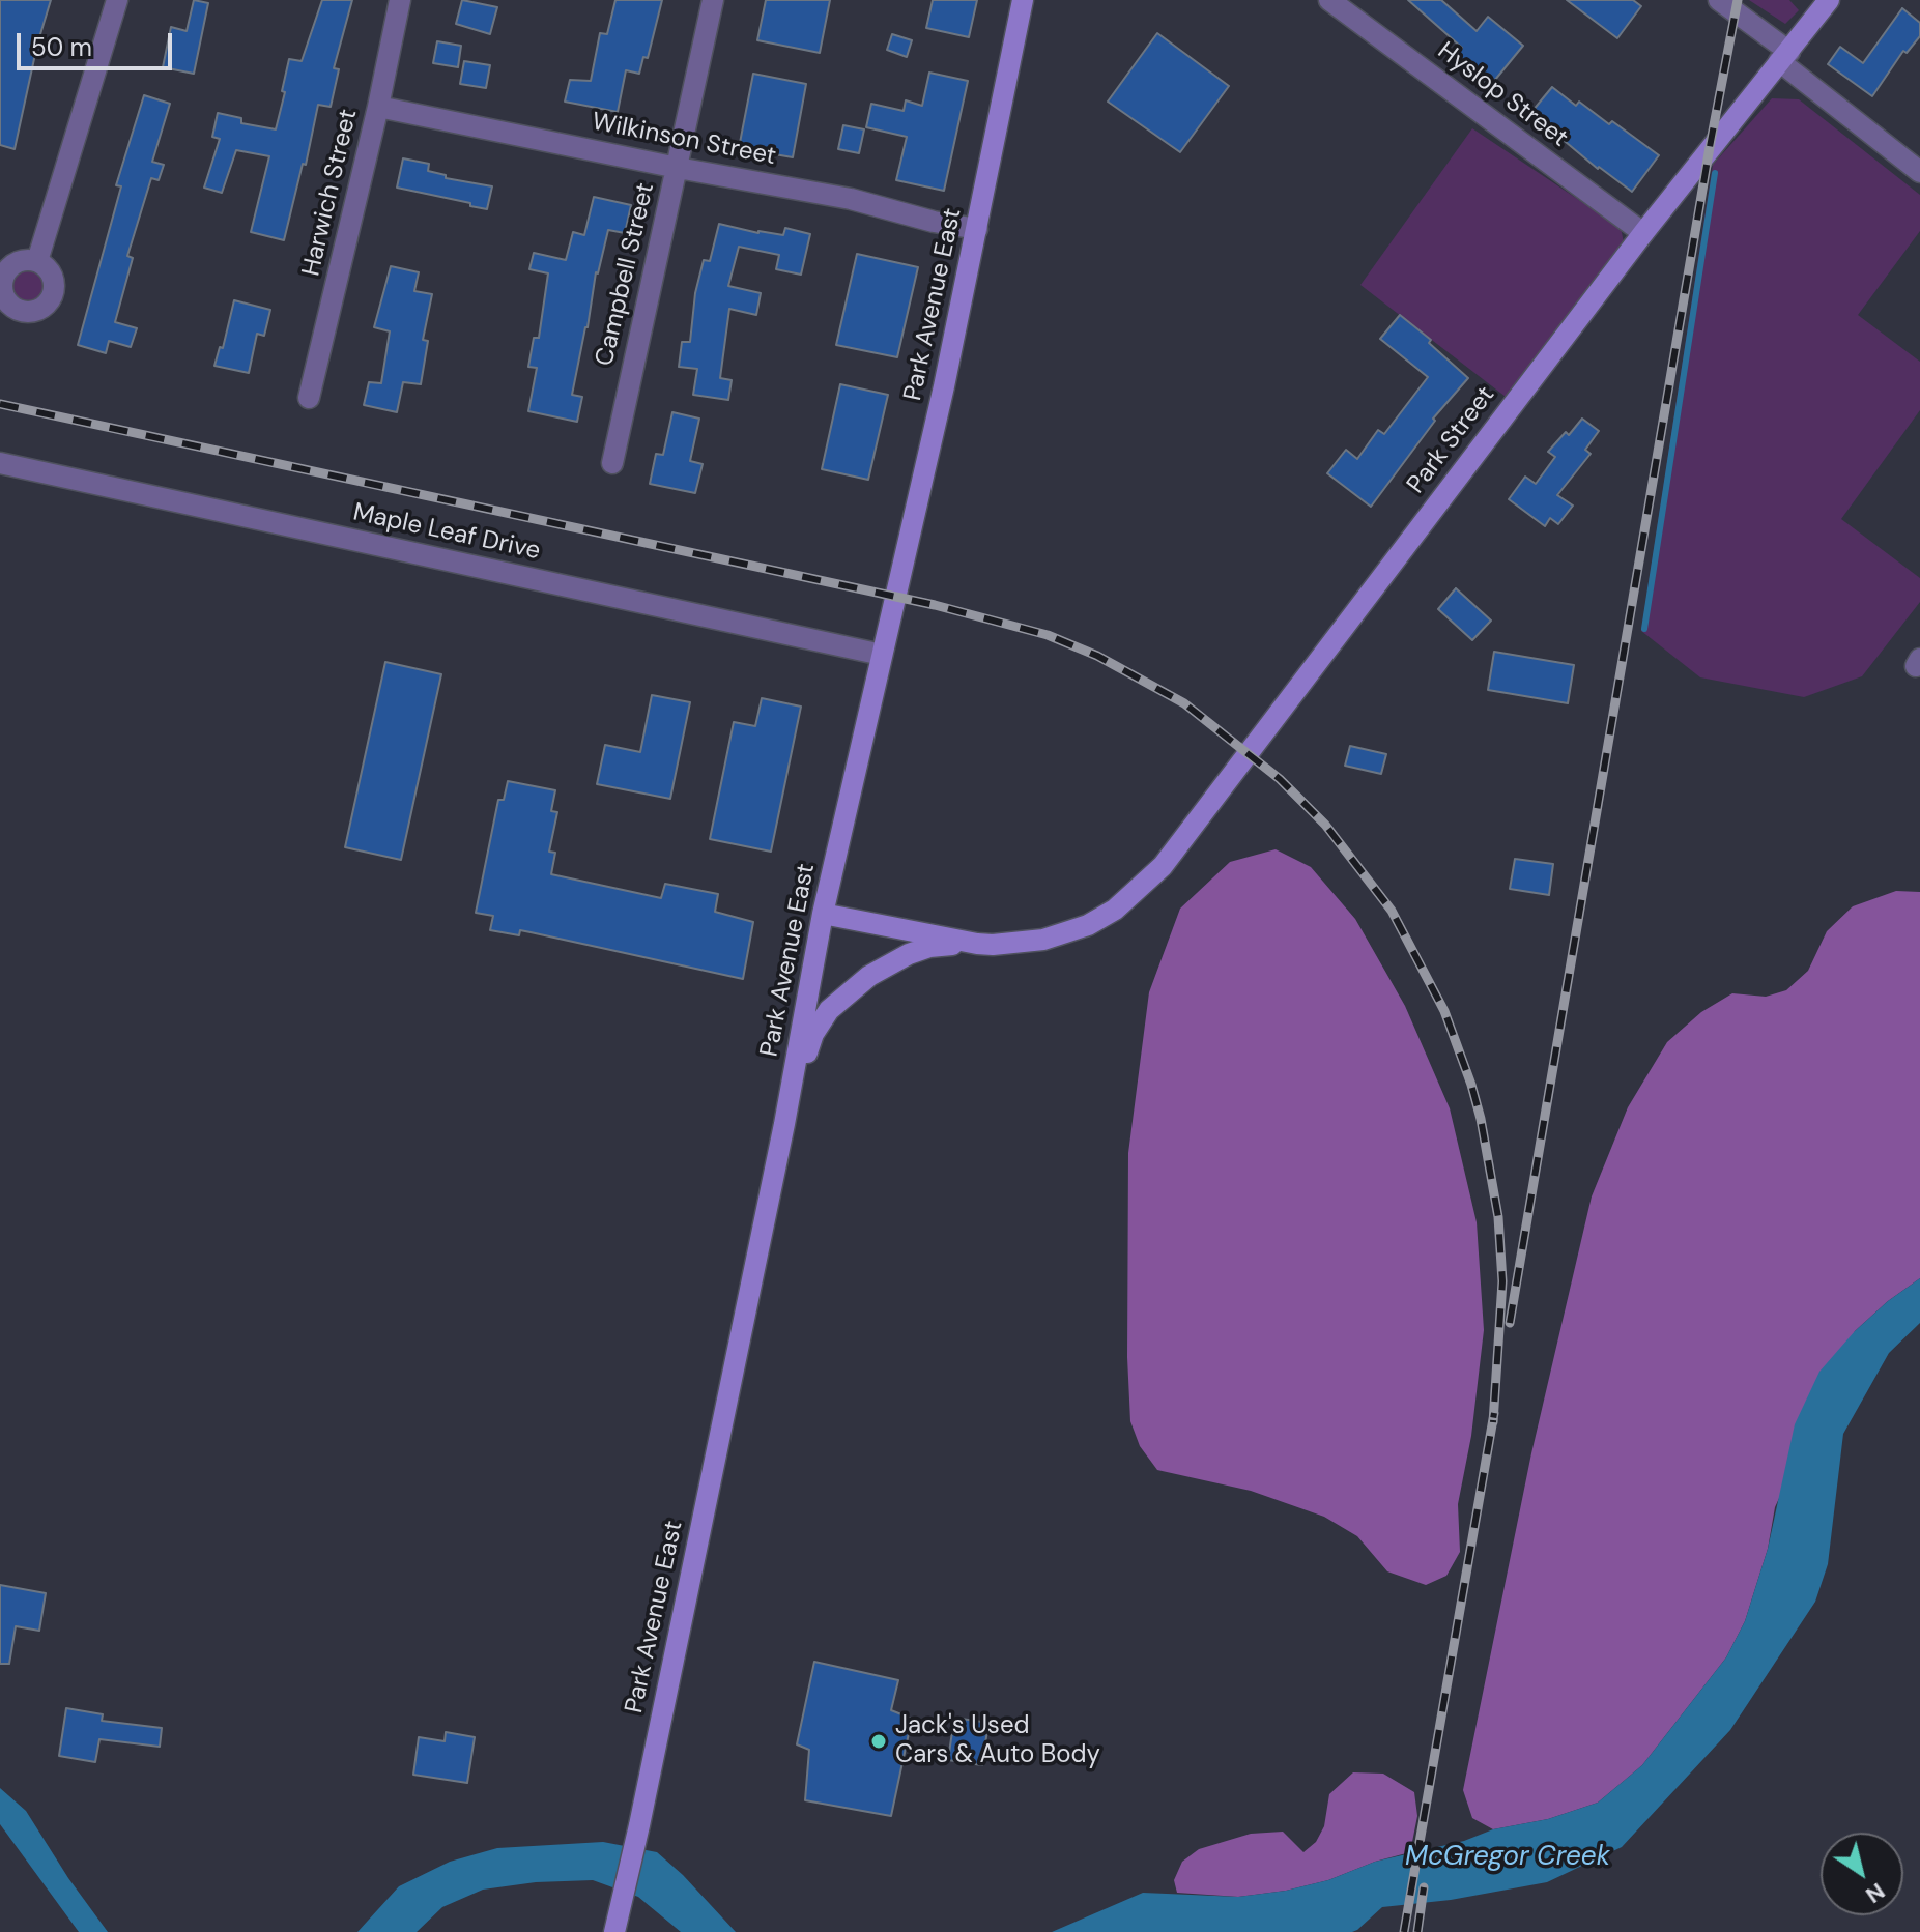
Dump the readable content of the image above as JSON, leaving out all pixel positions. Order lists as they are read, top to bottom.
{
  "streets": {
    "main road": ["Park Avenue East", "Park Street"],
    "street": [
      "Hyslop Street",
      "Wilkinson Street",
      "Harwich Street",
      "Campbell Street",
      "Maple Leaf Drive"
    ]
  },
  "crossings": [
    ["Hyslop Street", "Park Street"],
    ["Wilkinson Street", "Harwich Street"],
    ["Wilkinson Street", "Campbell Street"],
    ["Wilkinson Street", "Park Avenue East"],
    ["Park Avenue East", "Maple Leaf Drive"]
  ],
  "water": ["McGregor Creek"],
  "places": ["Jack's Used Cars & Auto Body"],
  "scale_bar": "50 m",
  "north": "bottom right"
}
